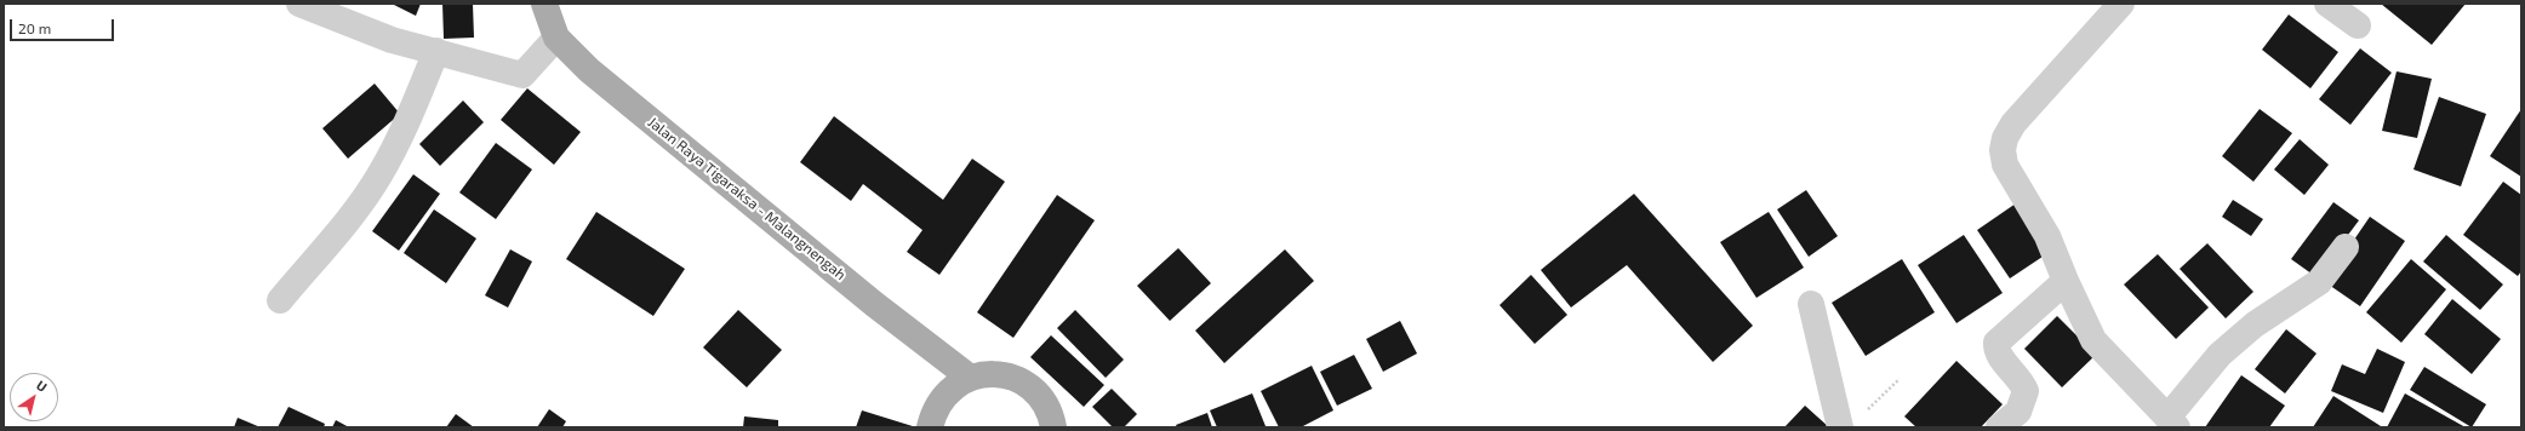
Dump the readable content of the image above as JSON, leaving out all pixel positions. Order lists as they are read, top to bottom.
{
  "streets": {
    "main road": ["Jalan Raya Tigaraksa - Malangnengah"]
  },
  "scale_bar": "20 m",
  "north": "top right"
}
